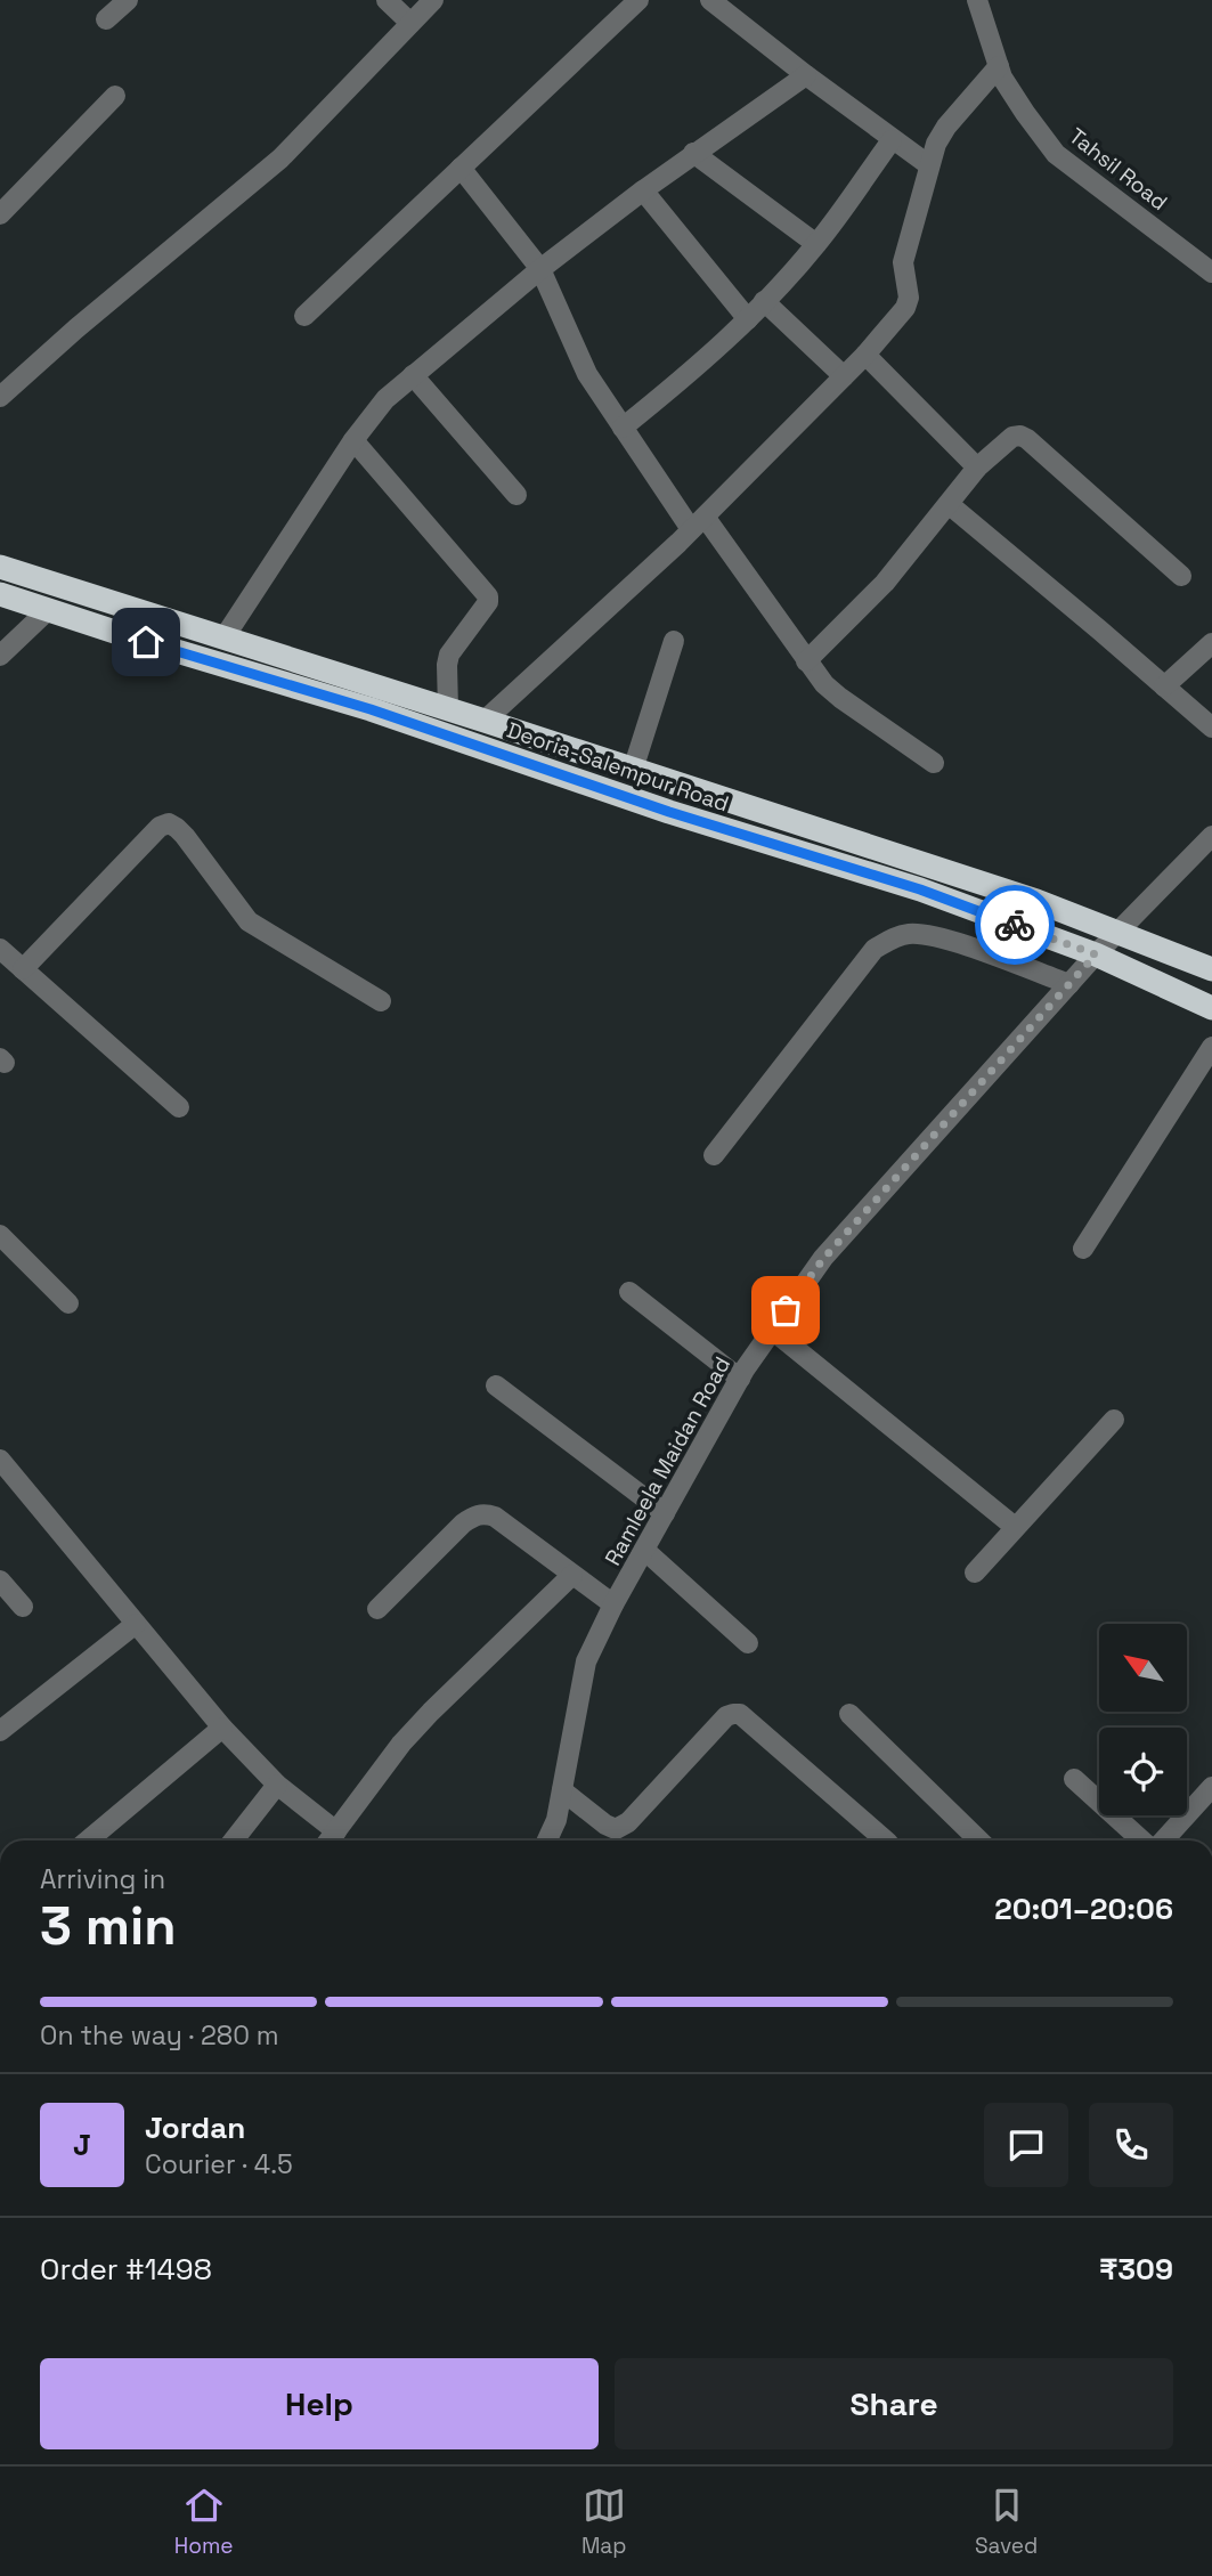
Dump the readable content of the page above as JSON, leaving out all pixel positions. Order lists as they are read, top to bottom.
{
  "streets": {
    "highway": ["Deoria-Salempur Road"],
    "street": ["Tahsil Road", "Ramleela Maidan Road"]
  },
  "crossings": [
    ["Deoria-Salempur Road", "Ramleela Maidan Road"]
  ],
  "north": "top left",
  "page": {
    "heading": ["3 min", "Arriving in", "20:01–20:06"],
    "panel": [
      "Jordan",
      "Courier · 4.5",
      "Order #1498",
      "₹309"
    ],
    "bar": "On the way · 280 m",
    "round": "J",
    "buttons": ["Help", "Share"],
    "tabs": ["Home", "Map", "Saved"]
  }
}
